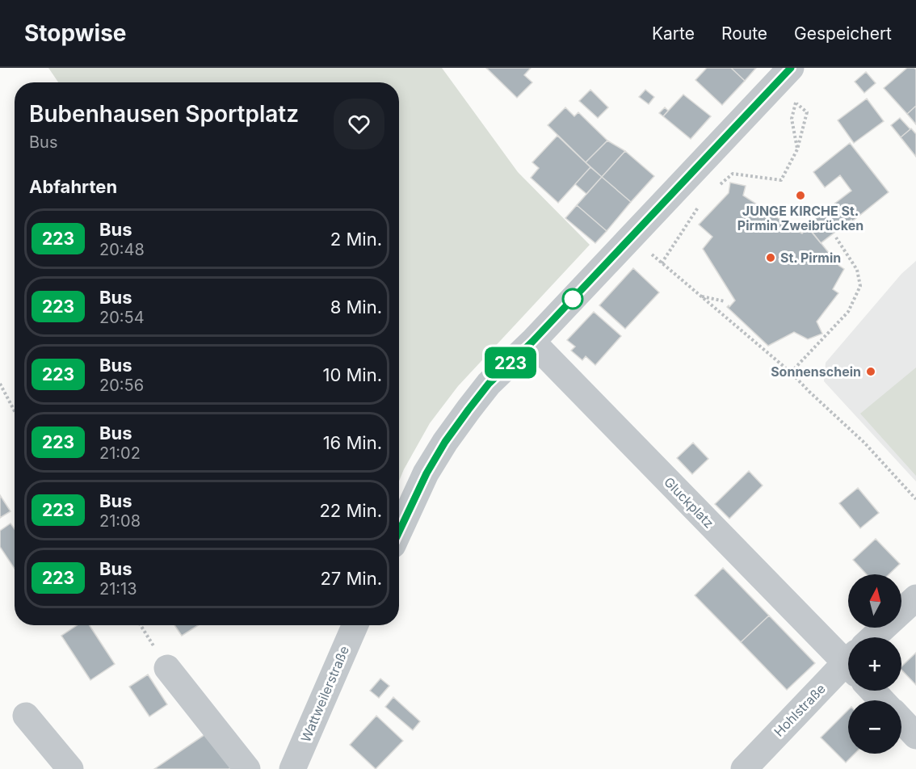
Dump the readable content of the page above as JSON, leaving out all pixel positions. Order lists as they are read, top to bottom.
{
  "streets": {
    "street": ["Gluckplatz", "Wattweilerstraße", "Hohlstraße"]
  },
  "places": ["JUNGE KIRCHE St. Pirmin Zweibrücken", "St. Pirmin", "Sonnenschein"],
  "lines": ["bus line 223"],
  "north": "top",
  "page": {
    "header": "Stopwise",
    "nav": ["Karte", "Route", "Gespeichert"],
    "on_map": "223",
    "heading": [
      ["Bubenhausen Sportplatz", "Bus"],
      "Abfahrten"
    ],
    "list": [
      {
        "mark": "223",
        "name": "Bus",
        "note": "20:48",
        "value": "2 Min."
      },
      {
        "mark": "223",
        "name": "Bus",
        "note": "20:54",
        "value": "8 Min."
      },
      {
        "mark": "223",
        "name": "Bus",
        "note": "20:56",
        "value": "10 Min."
      },
      {
        "mark": "223",
        "name": "Bus",
        "note": "21:02",
        "value": "16 Min."
      },
      {
        "mark": "223",
        "name": "Bus",
        "note": "21:08",
        "value": "22 Min."
      },
      {
        "mark": "223",
        "name": "Bus",
        "note": "21:13",
        "value": "27 Min."
      }
    ],
    "map_buttons": ["+", "−"]
  }
}
